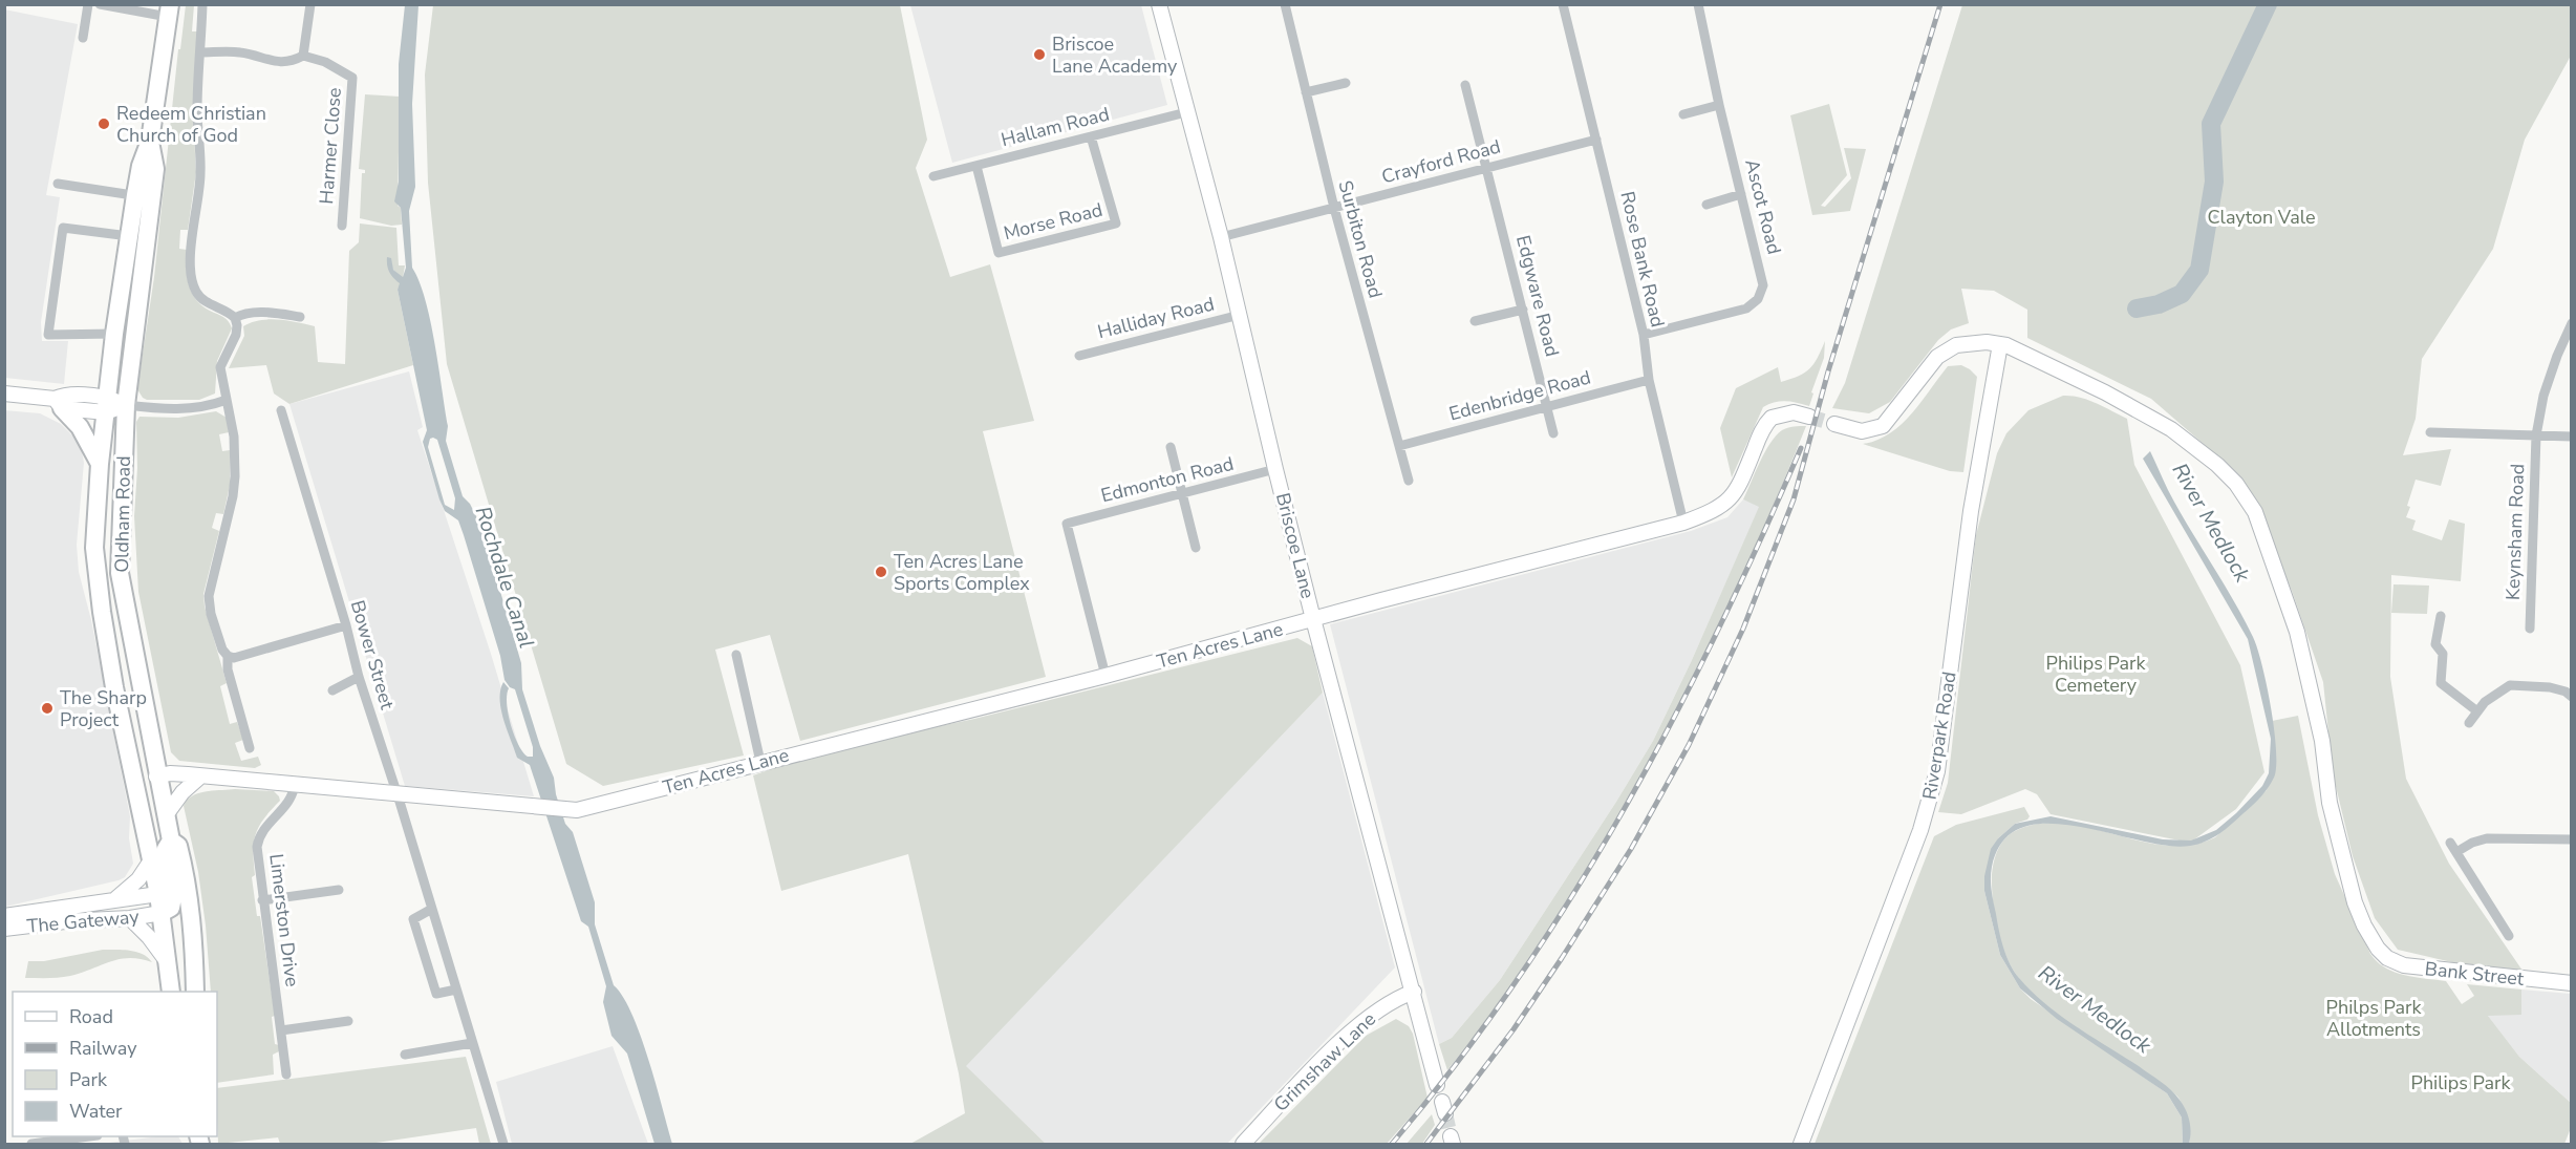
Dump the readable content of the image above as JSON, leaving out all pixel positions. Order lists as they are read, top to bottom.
{
  "streets": {
    "highway": ["Oldham Road"],
    "street": [
      "Hallam Road",
      "Harmer Close",
      "Crayford Road",
      "Ascot Road",
      "Morse Road",
      "Surbiton Road",
      "Rose Bank Road",
      "Edgware Road",
      "Halliday Road",
      "Edenbridge Road",
      "Edmonton Road",
      "Keynsham Road",
      "Briscoe Lane",
      "Ten Acres Lane",
      "Bower Street",
      "Riverpark Road",
      "Limerston Drive",
      "The Gateway",
      "Bank Street",
      "Grimshaw Lane"
    ]
  },
  "crossings": [
    ["Hallam Road", "Morse Road"],
    ["Hallam Road", "Briscoe Lane"],
    ["Crayford Road", "Surbiton Road"],
    ["Crayford Road", "Rose Bank Road"],
    ["Crayford Road", "Edgware Road"],
    ["Crayford Road", "Briscoe Lane"],
    ["Ascot Road", "Rose Bank Road"],
    ["Surbiton Road", "Edenbridge Road"],
    ["Rose Bank Road", "Edenbridge Road"],
    ["Rose Bank Road", "Ten Acres Lane"],
    ["Edgware Road", "Edenbridge Road"],
    ["Halliday Road", "Briscoe Lane"],
    ["Edmonton Road", "Briscoe Lane"],
    ["Edmonton Road", "Ten Acres Lane"],
    ["Oldham Road", "The Gateway"],
    ["Briscoe Lane", "Ten Acres Lane"],
    ["Briscoe Lane", "Grimshaw Lane"],
    ["Ten Acres Lane", "Bower Street"],
    ["Riverpark Road", "Bank Street"]
  ],
  "water": ["River Medlock", "Rochdale Canal"],
  "parks": [
    "Clayton Vale",
    "Philips Park Cemetery",
    "Philps Park Allotments",
    "Philips Park"
  ],
  "places": [
    "Briscoe Lane Academy",
    "Redeem Christian Church of God",
    "Ten Acres Lane Sports Complex",
    "The Sharp Project"
  ],
  "legend": [
    "Road",
    "Railway",
    "Park",
    "Water"
  ]
}
